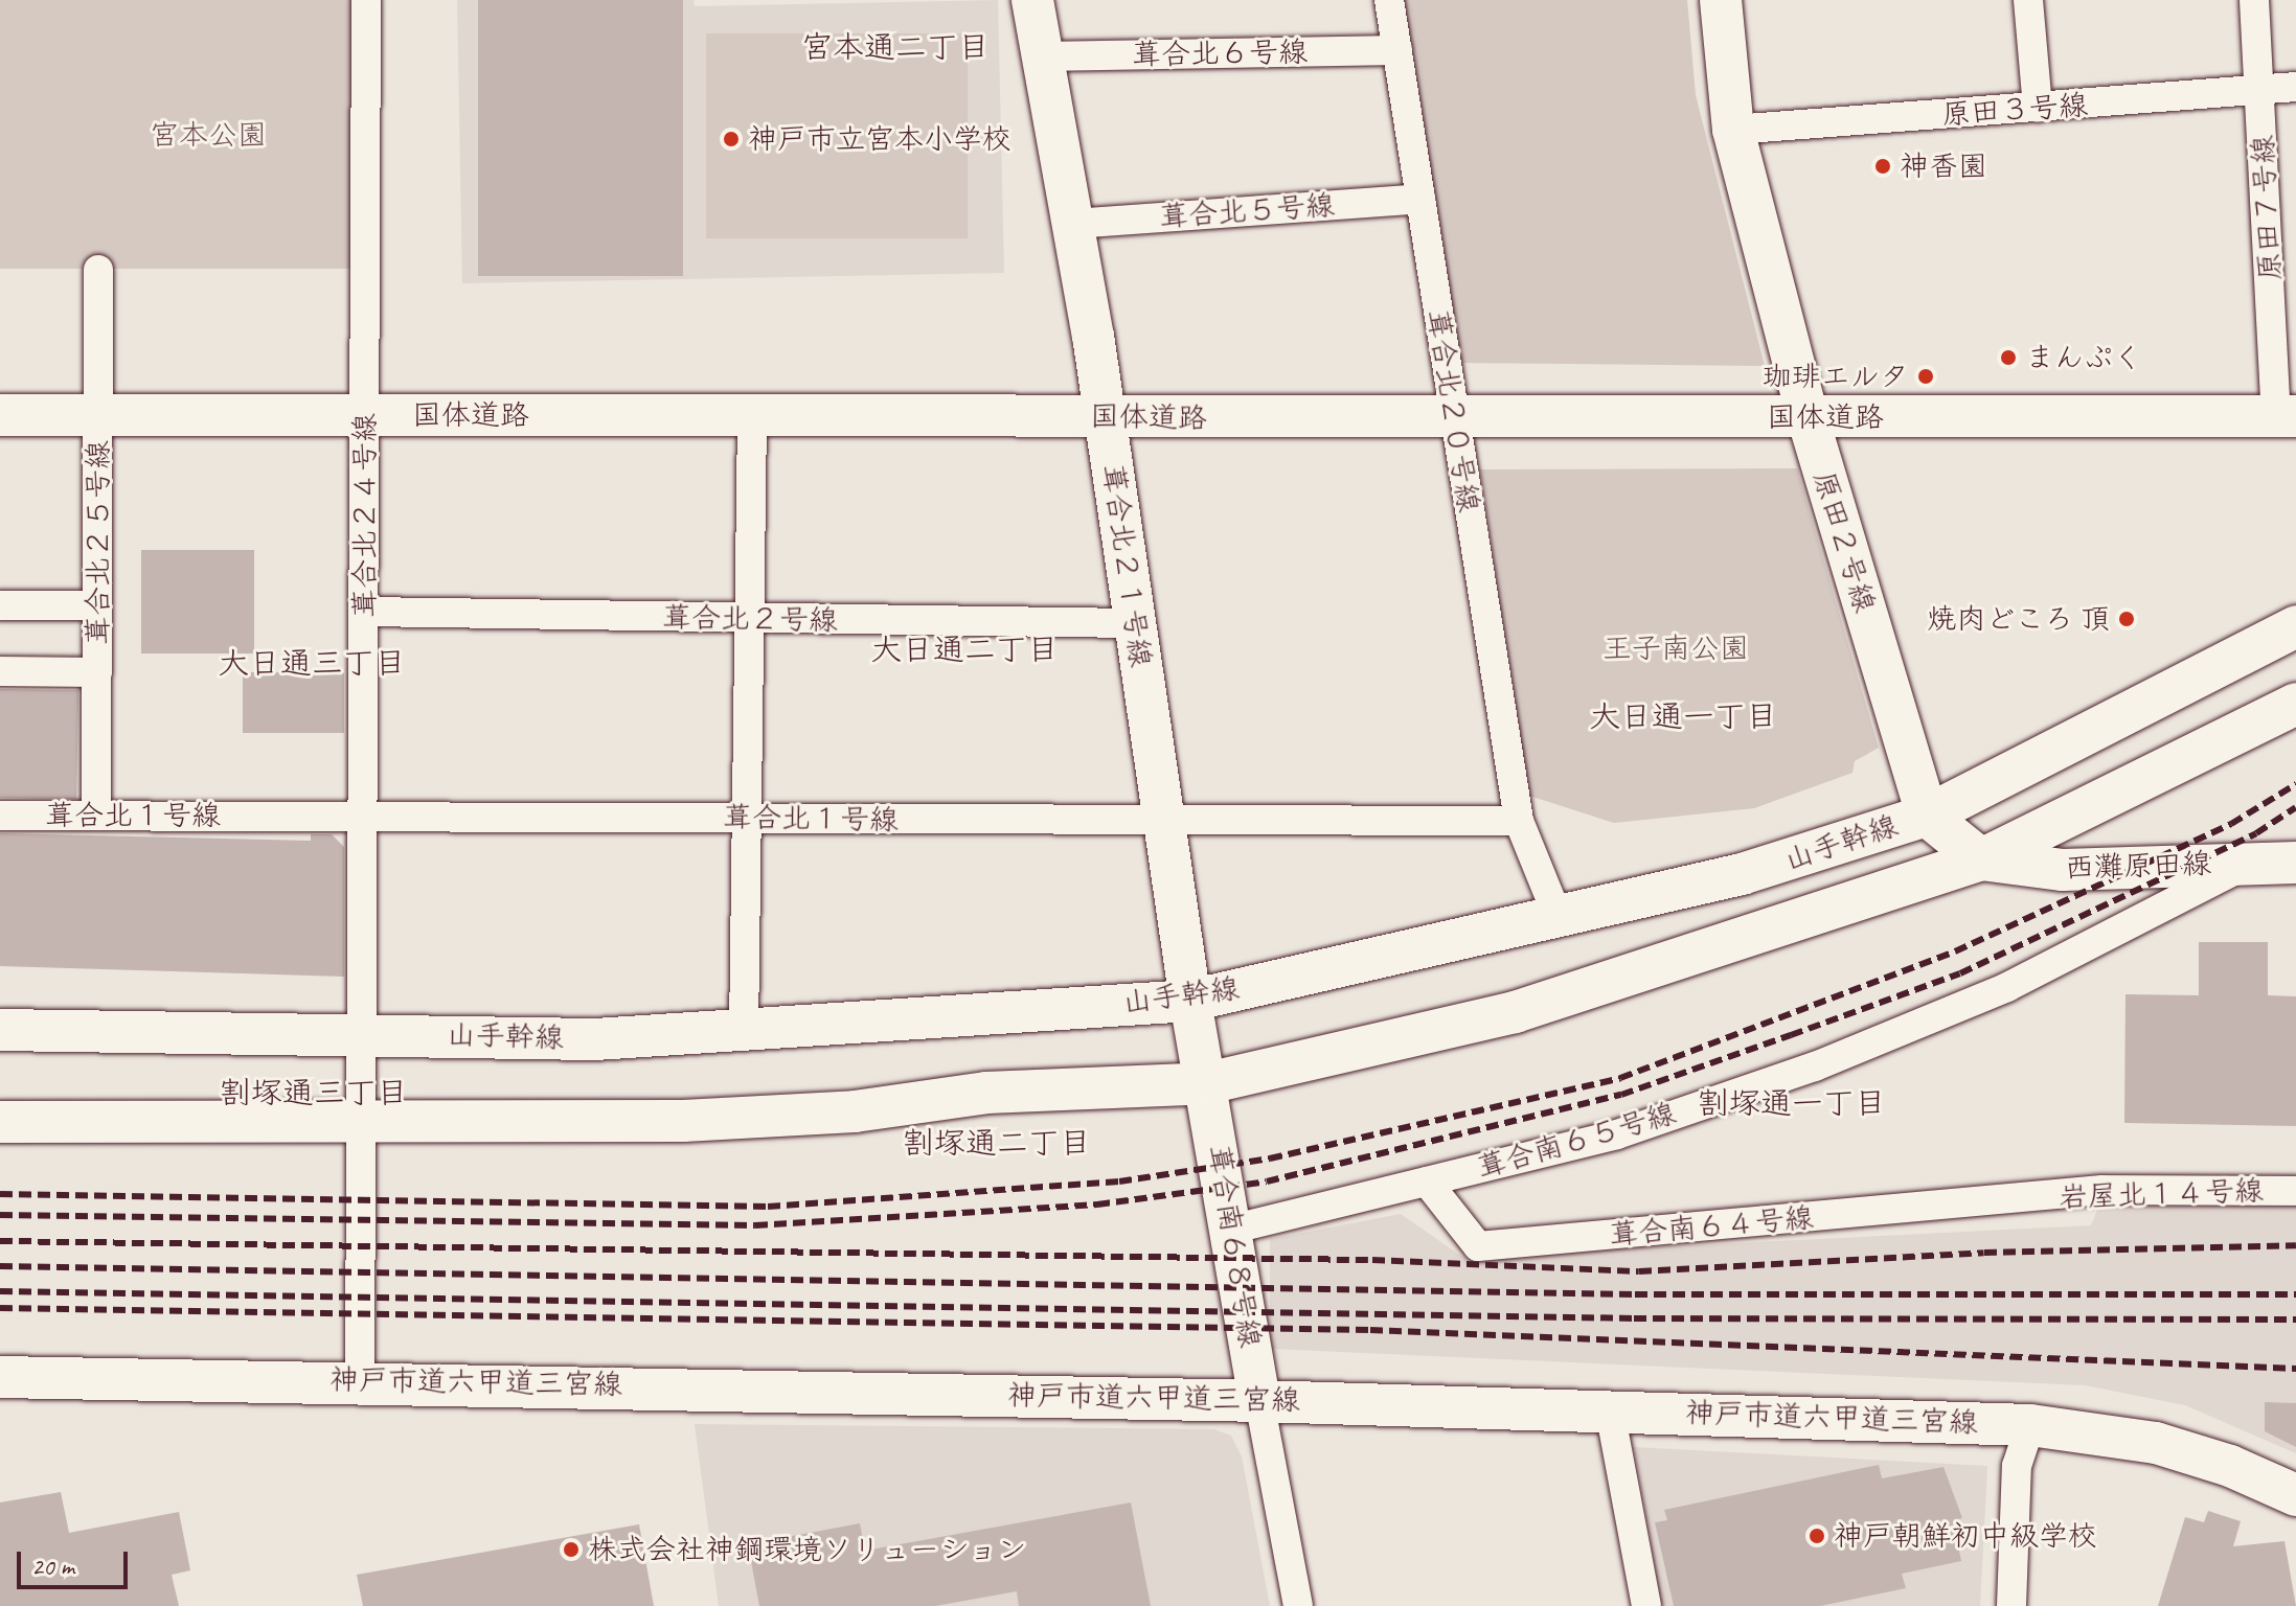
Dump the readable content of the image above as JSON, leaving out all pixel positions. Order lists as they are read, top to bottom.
{
  "streets": {
    "street": [
      "葺合北６号線",
      "原田３号線",
      "原田７号線",
      "葺合北５号線",
      "葺合北２０号線",
      "国体道路",
      "葺合北２４号線",
      "原田２号線",
      "葺合北２５号線",
      "葺合北２１号線",
      "葺合北２号線",
      "葺合北１号線",
      "山手幹線",
      "西灘原田線",
      "葺合南６５号線",
      "岩屋北１４号線",
      "葺合南６４号線",
      "葺合南６８号線",
      "神戸市道六甲道三宮線"
    ]
  },
  "crossings": [
    ["葺合北６号線", "葺合北２０号線"],
    ["葺合北６号線", "葺合北２１号線"],
    ["原田３号線", "原田７号線"],
    ["原田３号線", "原田２号線"],
    ["原田７号線", "国体道路"],
    ["葺合北５号線", "葺合北２０号線"],
    ["葺合北５号線", "葺合北２１号線"],
    ["葺合北２０号線", "国体道路"],
    ["葺合北２０号線", "葺合北１号線"],
    ["国体道路", "葺合北２４号線"],
    ["国体道路", "原田２号線"],
    ["国体道路", "葺合北２５号線"],
    ["国体道路", "葺合北２１号線"],
    ["葺合北２４号線", "葺合北２号線"],
    ["葺合北２４号線", "葺合北１号線"],
    ["葺合北２４号線", "山手幹線"],
    ["葺合北２４号線", "神戸市道六甲道三宮線"],
    ["原田２号線", "山手幹線"],
    ["葺合北２５号線", "葺合北１号線"],
    ["葺合北２１号線", "葺合北２号線"],
    ["葺合北２１号線", "葺合北１号線"],
    ["葺合北２１号線", "山手幹線"],
    ["葺合北２１号線", "葺合南６８号線"],
    ["山手幹線", "西灘原田線"],
    ["山手幹線", "葺合南６８号線"],
    ["西灘原田線", "葺合南６５号線"],
    ["葺合南６５号線", "葺合南６４号線"],
    ["葺合南６５号線", "葺合南６８号線"],
    ["岩屋北１４号線", "葺合南６４号線"],
    ["葺合南６８号線", "神戸市道六甲道三宮線"]
  ],
  "districts": [
    "宮本通二丁目",
    "大日通二丁目",
    "大日通三丁目",
    "大日通一丁目",
    "割塚通三丁目",
    "割塚通一丁目",
    "割塚通二丁目"
  ],
  "parks": ["宮本公園", "王子南公園"],
  "places": [
    "神戸市立宮本小学校",
    "神香園",
    "まんぷく",
    "珈琲エルタ",
    "焼肉どころ 頂",
    "神戸朝鮮初中級学校",
    "株式会社神鋼環境ソリューション"
  ],
  "scale_bar": "20 m"
}
